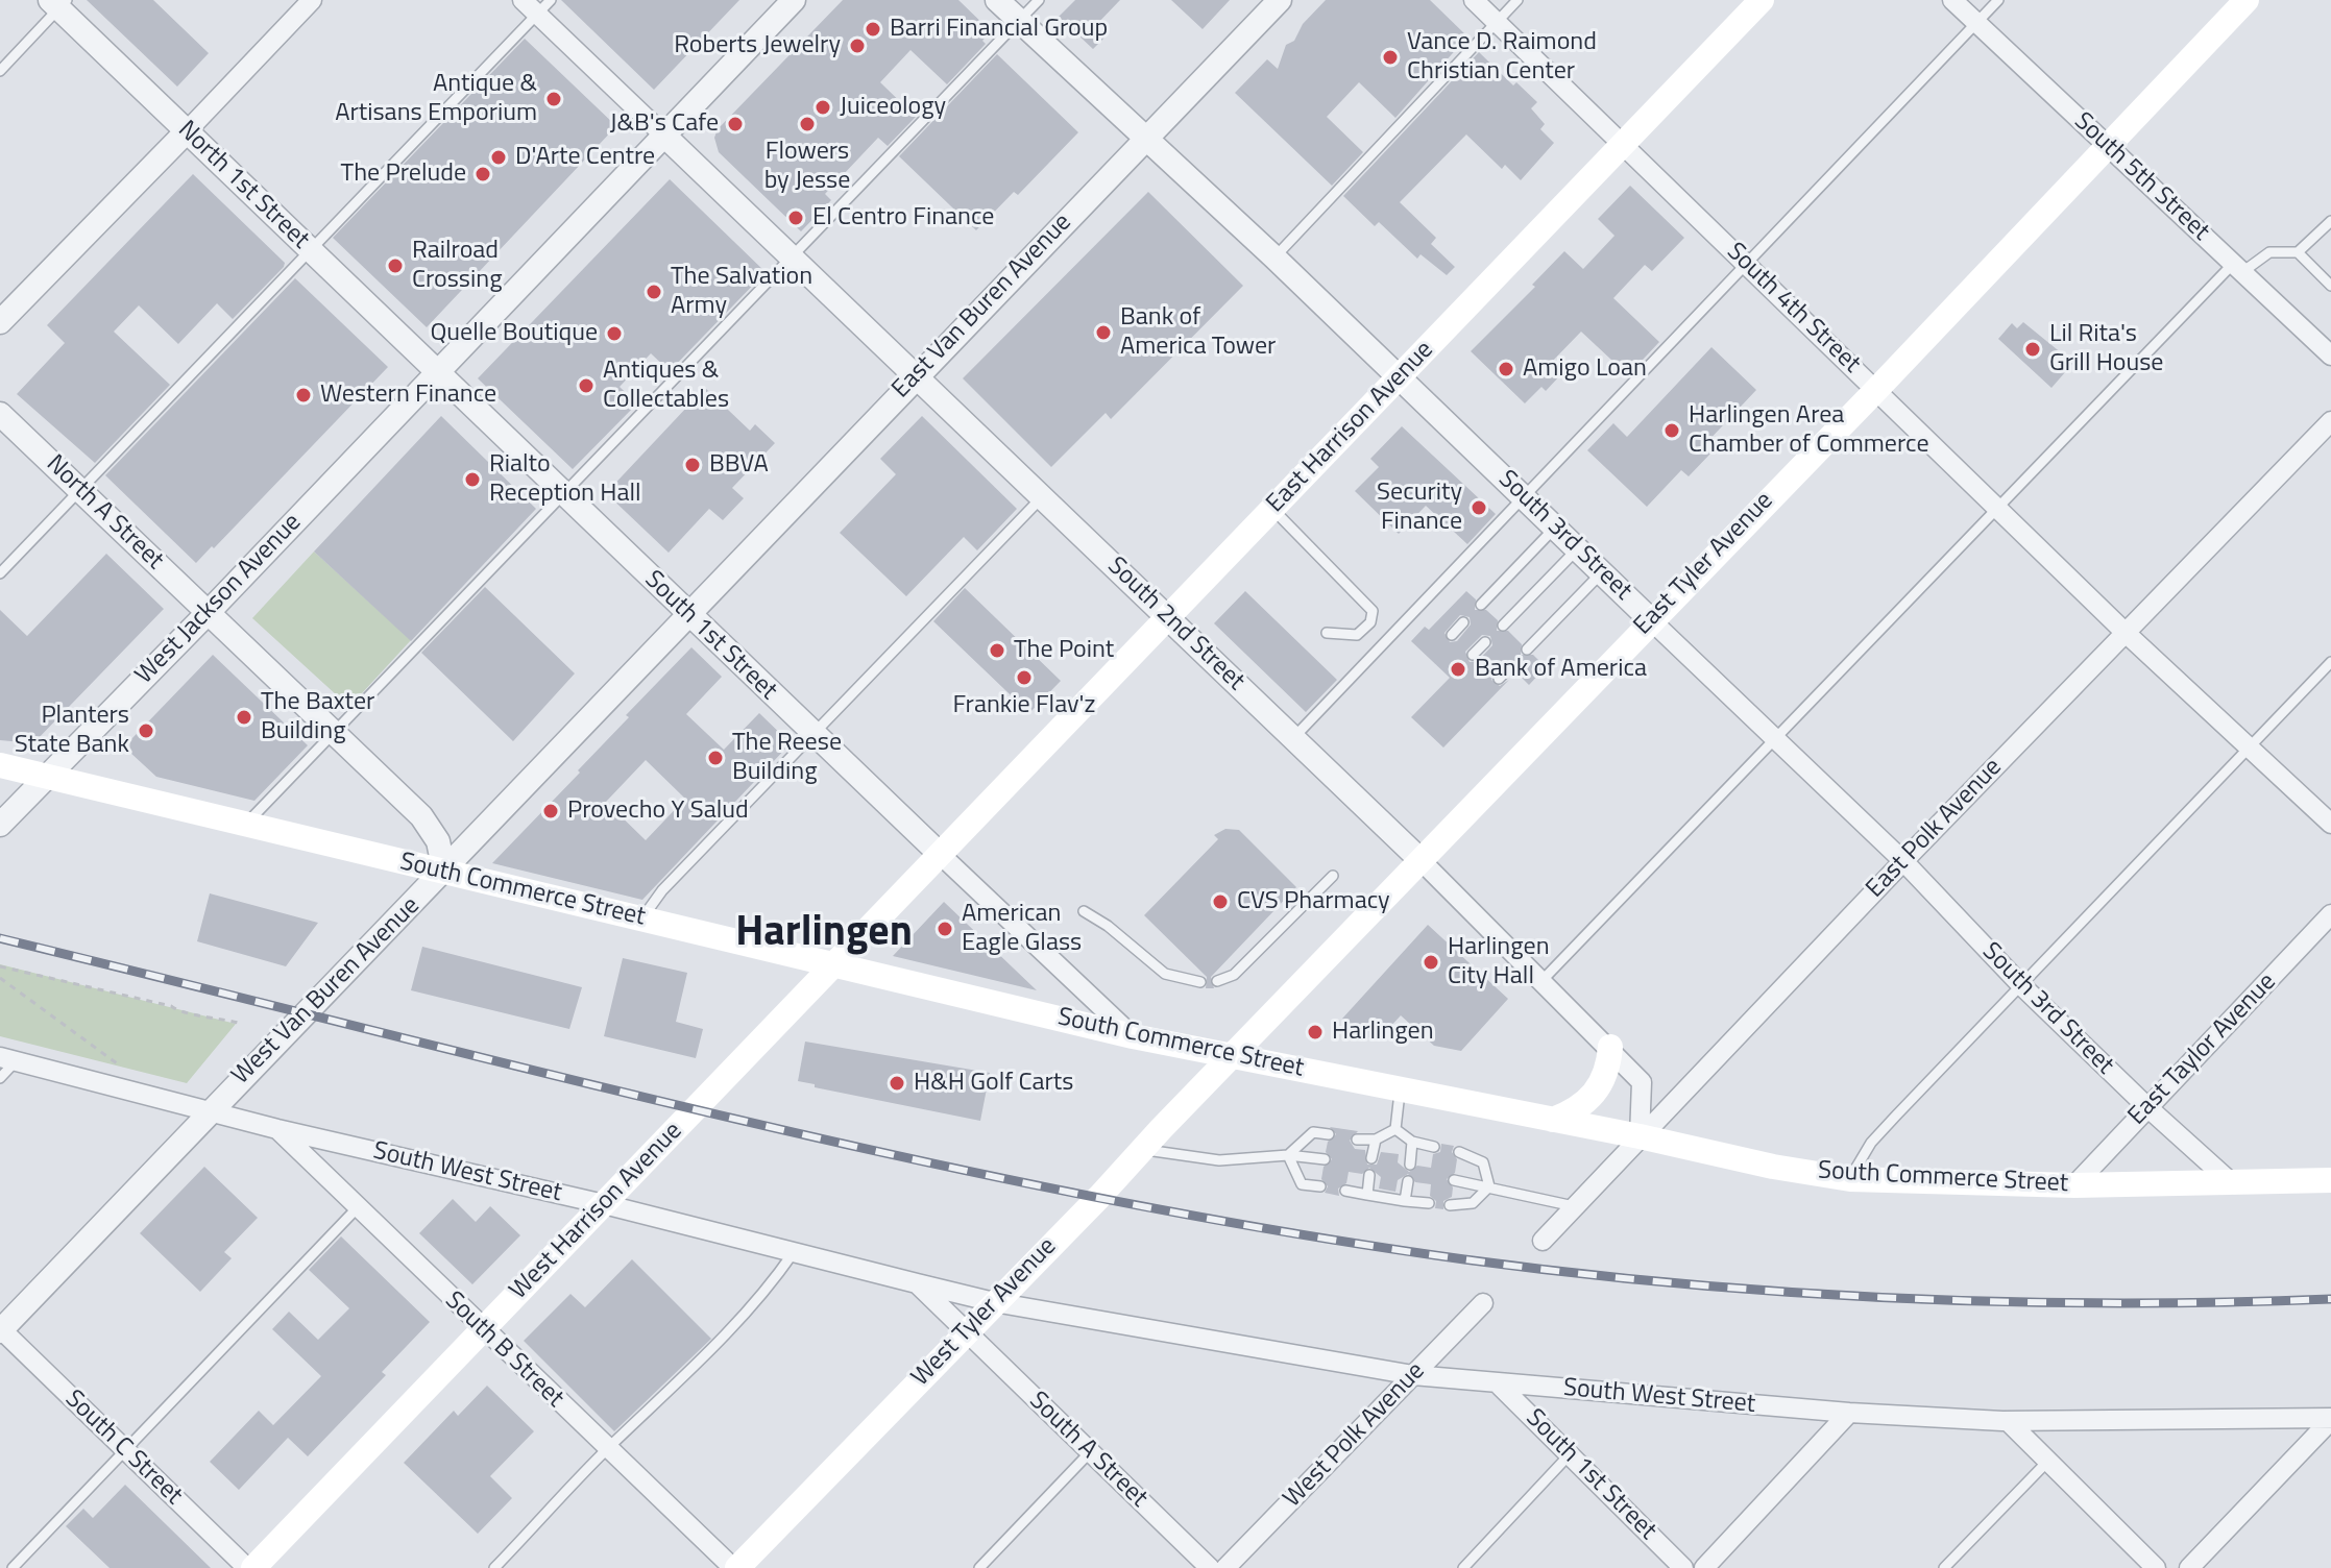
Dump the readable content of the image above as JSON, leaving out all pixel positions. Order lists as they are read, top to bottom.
{
  "streets": {
    "main road": [
      "East Harrison Avenue",
      "East Tyler Avenue",
      "South Commerce Street",
      "West Harrison Avenue",
      "West Tyler Avenue"
    ],
    "street": [
      "South 5th Street",
      "North 1st Street",
      "East Van Buren Avenue",
      "South 4th Street",
      "North A Street",
      "South 3rd Street",
      "West Jackson Avenue",
      "South 2nd Street",
      "South 1st Street",
      "East Polk Avenue",
      "West Van Buren Avenue",
      "East Taylor Avenue",
      "South West Street",
      "South B Street",
      "West Polk Avenue",
      "South C Street",
      "South A Street"
    ]
  },
  "crossings": [
    ["South 5th Street", "East Tyler Avenue"],
    ["North 1st Street", "West Jackson Avenue"],
    ["North 1st Street", "South 1st Street"],
    ["East Van Buren Avenue", "South 3rd Street"],
    ["East Van Buren Avenue", "South 2nd Street"],
    ["East Van Buren Avenue", "South 1st Street"],
    ["East Van Buren Avenue", "West Van Buren Avenue"],
    ["South 4th Street", "East Harrison Avenue"],
    ["South 4th Street", "East Tyler Avenue"],
    ["South 4th Street", "East Polk Avenue"],
    ["East Harrison Avenue", "South 3rd Street"],
    ["East Harrison Avenue", "South 2nd Street"],
    ["East Harrison Avenue", "South 1st Street"],
    ["East Harrison Avenue", "West Harrison Avenue"],
    ["North A Street", "West Jackson Avenue"],
    ["South 3rd Street", "East Tyler Avenue"],
    ["South 3rd Street", "East Polk Avenue"],
    ["South 3rd Street", "South Commerce Street"],
    ["South 3rd Street", "East Taylor Avenue"],
    ["East Tyler Avenue", "South 2nd Street"],
    ["East Tyler Avenue", "South Commerce Street"],
    ["East Tyler Avenue", "West Tyler Avenue"],
    ["West Jackson Avenue", "South 2nd Street"],
    ["West Jackson Avenue", "South 1st Street"],
    ["West Jackson Avenue", "South Commerce Street"],
    ["South 2nd Street", "East Polk Avenue"],
    ["South 2nd Street", "South Commerce Street"],
    ["South 1st Street", "South Commerce Street"],
    ["South 1st Street", "West Van Buren Avenue"],
    ["South 1st Street", "South West Street"],
    ["South 1st Street", "West Harrison Avenue"],
    ["East Polk Avenue", "South Commerce Street"],
    ["South Commerce Street", "West Van Buren Avenue"],
    ["South Commerce Street", "East Taylor Avenue"],
    ["South Commerce Street", "West Harrison Avenue"],
    ["South Commerce Street", "West Tyler Avenue"],
    ["West Van Buren Avenue", "South West Street"],
    ["West Van Buren Avenue", "South C Street"],
    ["South West Street", "West Harrison Avenue"],
    ["South West Street", "West Tyler Avenue"],
    ["South West Street", "South B Street"],
    ["South West Street", "West Polk Avenue"],
    ["West Harrison Avenue", "South B Street"],
    ["West Tyler Avenue", "South B Street"],
    ["West Tyler Avenue", "South A Street"]
  ],
  "districts": ["Harlingen"],
  "places": [
    "Barri Financial Group",
    "Roberts Jewelry",
    "Vance D. Raimond Christian Center",
    "Antique & Artisans Emporium",
    "Juiceology",
    "J&B's Cafe",
    "Flowers by Jesse",
    "D'Arte Centre",
    "The Prelude",
    "El Centro Finance",
    "Railroad Crossing",
    "The Salvation Army",
    "Bank of America Tower",
    "Quelle Boutique",
    "Lil Rita's Grill House",
    "Amigo Loan",
    "Antiques & Collectables",
    "Western Finance",
    "Harlingen Area Chamber of Commerce",
    "BBVA",
    "Rialto Reception Hall",
    "Security Finance",
    "The Point",
    "Bank of America",
    "Frankie Flav'z",
    "The Baxter Building",
    "Planters State Bank",
    "The Reese Building",
    "Provecho Y Salud",
    "CVS Pharmacy",
    "American Eagle Glass",
    "Harlingen City Hall",
    "Harlingen",
    "H&H Golf Carts"
  ]
}
